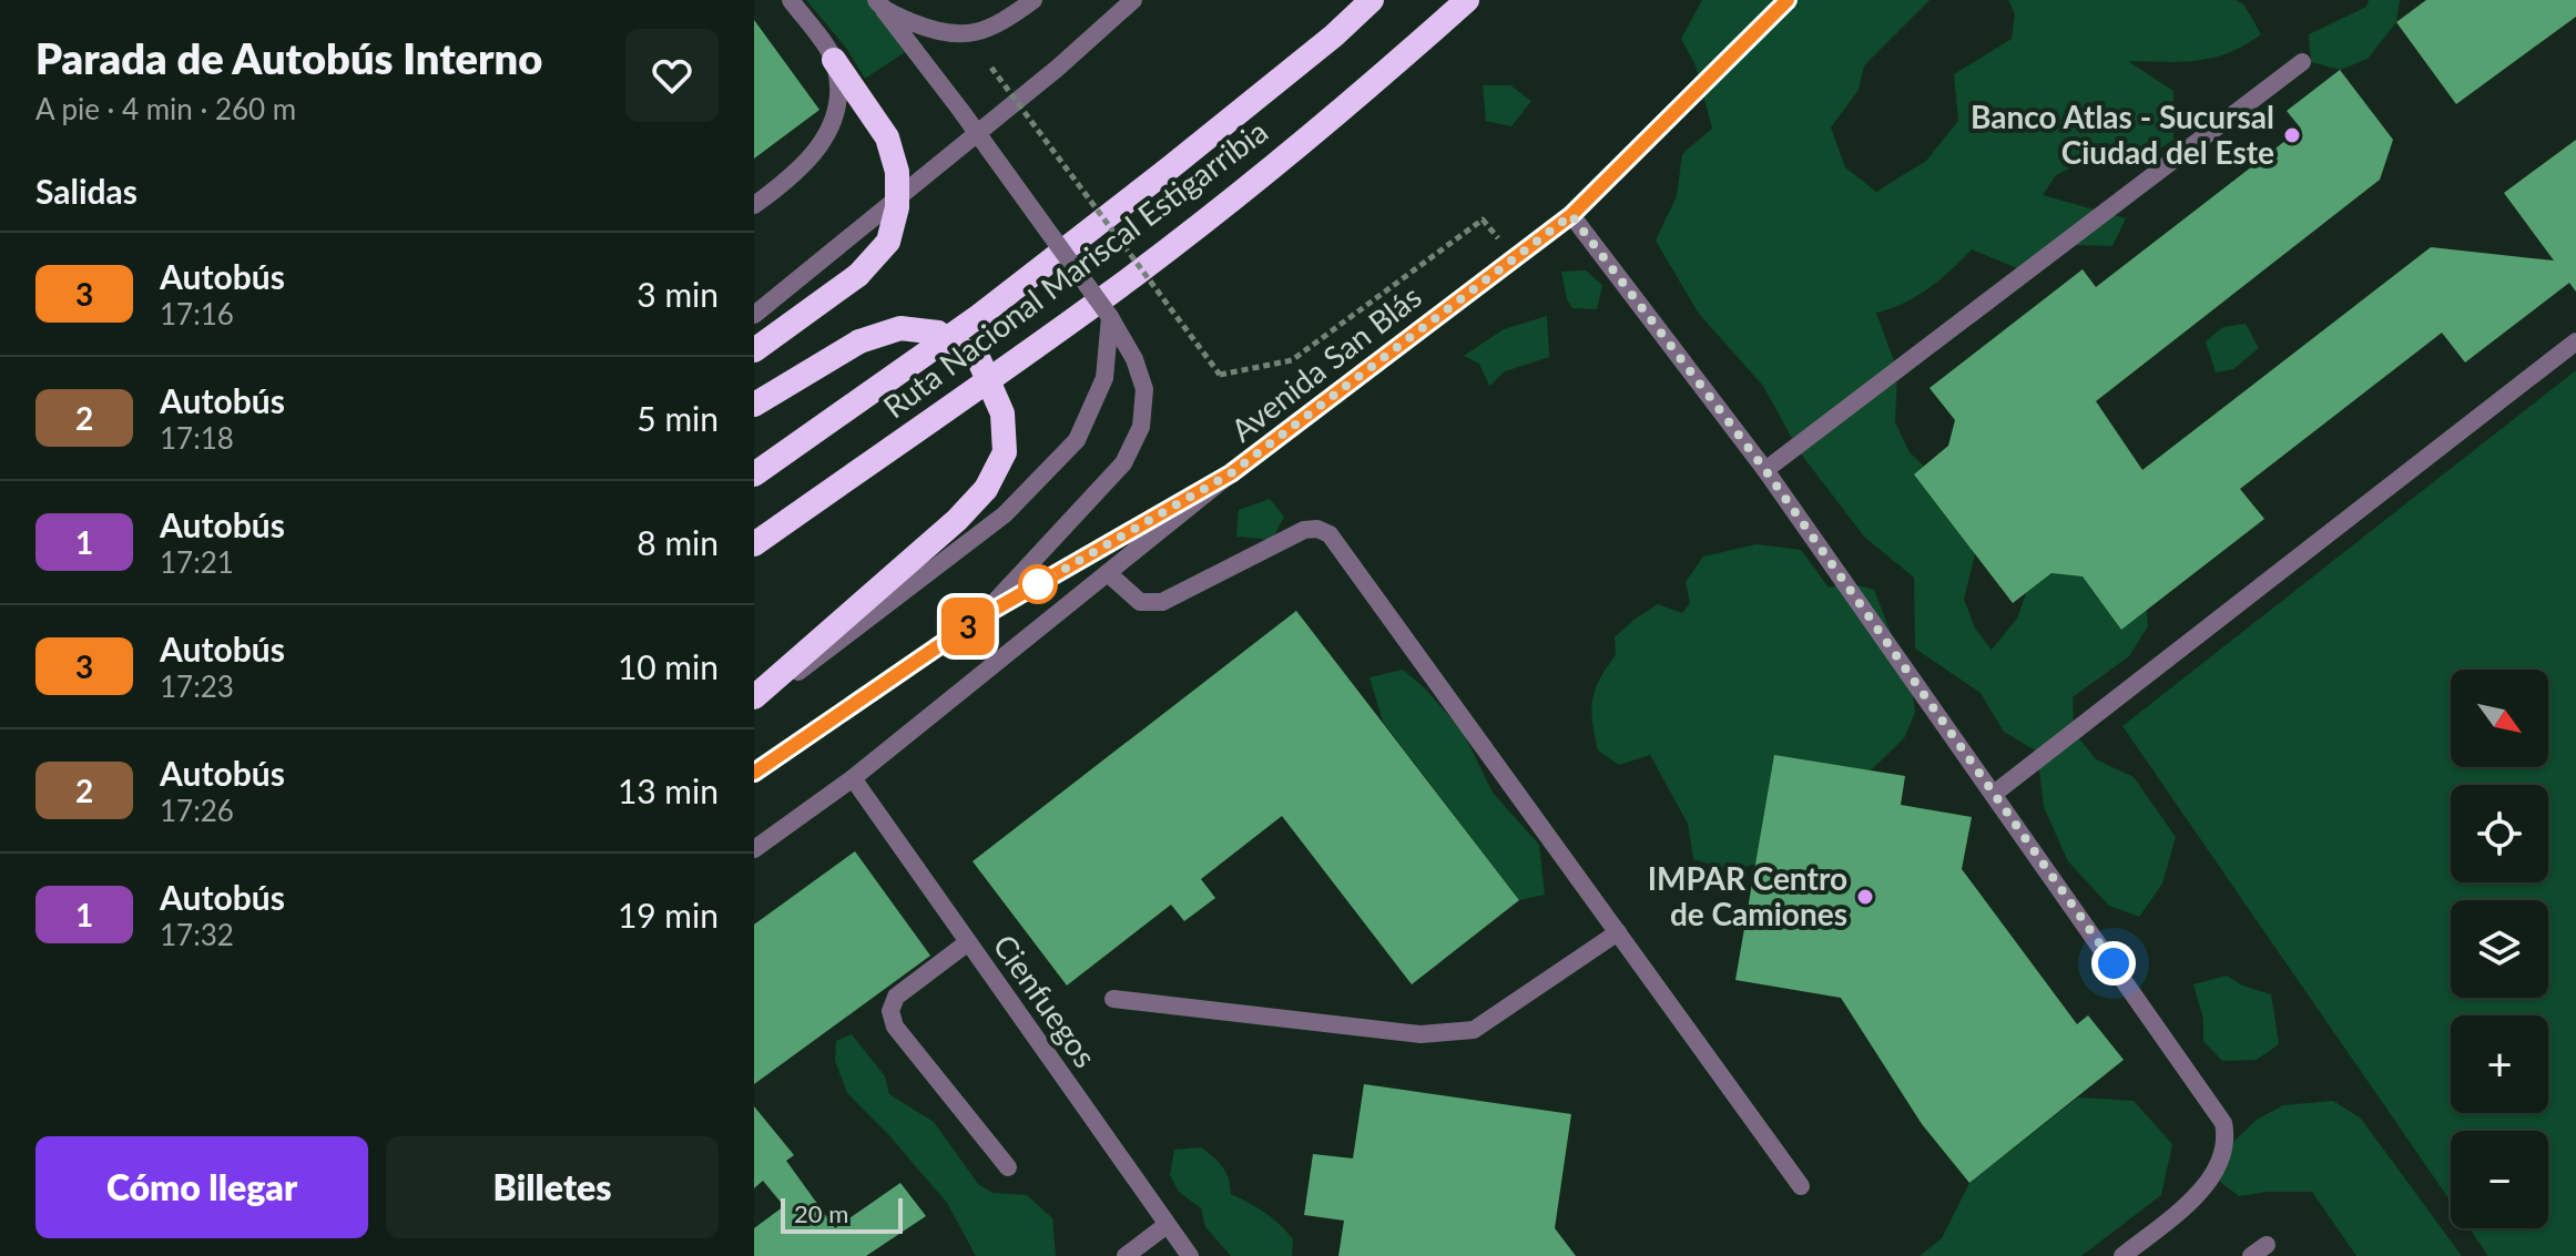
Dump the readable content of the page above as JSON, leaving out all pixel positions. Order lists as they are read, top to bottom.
{
  "streets": {
    "highway": ["Ruta Nacional Mariscal Estigarribia"],
    "street": ["Avenida San Blás", "Cienfuegos"]
  },
  "crossings": [
    ["Avenida San Blás", "Cienfuegos"]
  ],
  "places": ["Banco Atlas - Sucursal Ciudad del Este", "IMPAR Centro de Camiones"],
  "lines": ["bus line 3"],
  "scale_bar": "20 m",
  "north": "bottom right",
  "page": {
    "heading": [
      ["Parada de Autobús Interno", "A pie · 4 min · 260 m"],
      "Salidas"
    ],
    "on_map": "3",
    "list": [
      {
        "mark": "3",
        "name": "Autobús",
        "note": "17:16",
        "value": "3 min"
      },
      {
        "mark": "2",
        "name": "Autobús",
        "note": "17:18",
        "value": "5 min"
      },
      {
        "mark": "1",
        "name": "Autobús",
        "note": "17:21",
        "value": "8 min"
      },
      {
        "mark": "3",
        "name": "Autobús",
        "note": "17:23",
        "value": "10 min"
      },
      {
        "mark": "2",
        "name": "Autobús",
        "note": "17:26",
        "value": "13 min"
      },
      {
        "mark": "1",
        "name": "Autobús",
        "note": "17:32",
        "value": "19 min"
      }
    ],
    "map_buttons": ["+", "−"],
    "buttons": ["Cómo llegar", "Billetes"],
    "scale": "20 m"
  }
}
